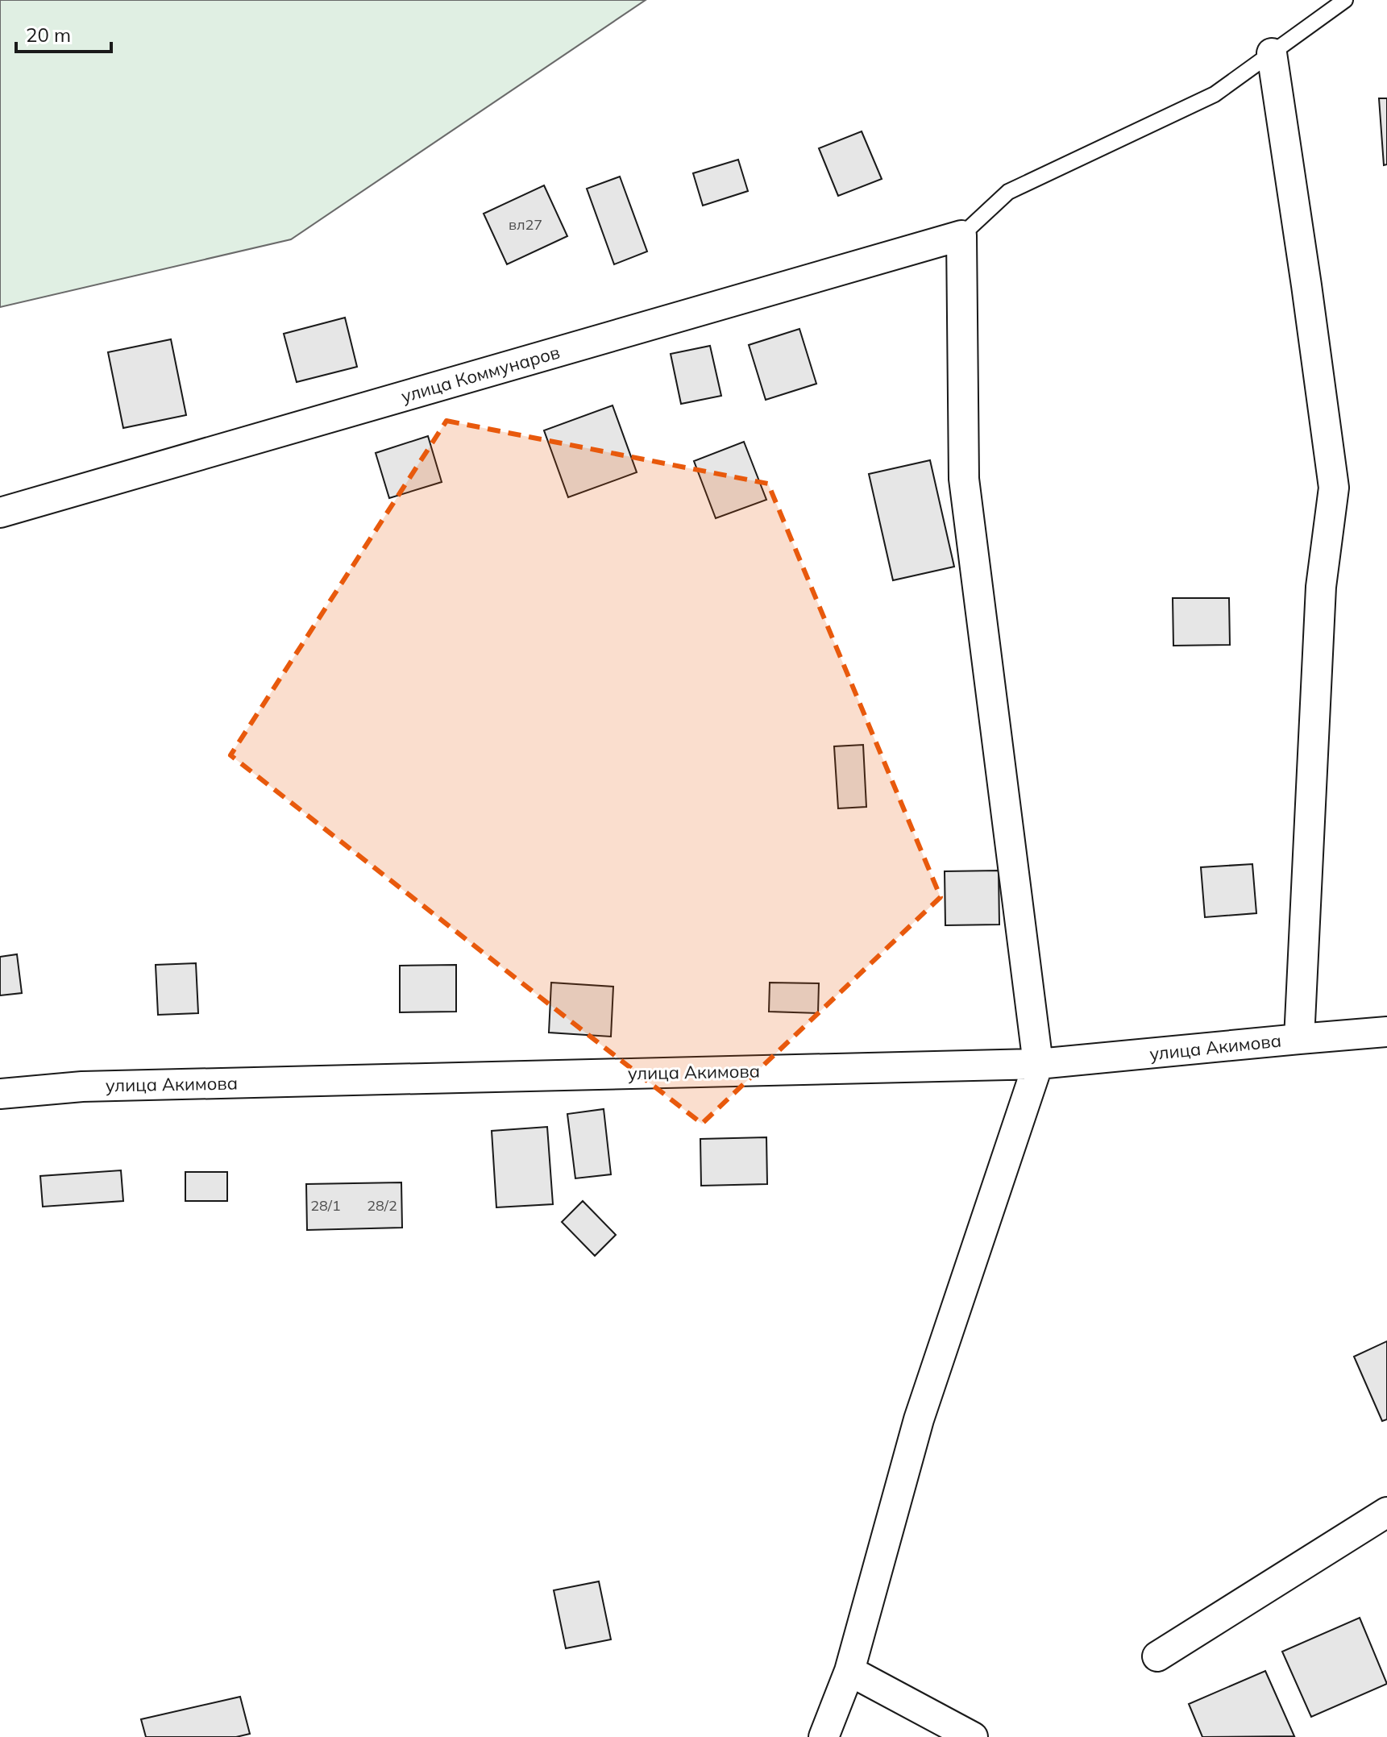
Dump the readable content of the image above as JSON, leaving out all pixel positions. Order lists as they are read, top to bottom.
{
  "streets": {
    "street": ["улица Коммунаров", "улица Акимова"]
  },
  "house_numbers": ["вл27", "28/1", "28/2"],
  "scale_bar": "20 m"
}
